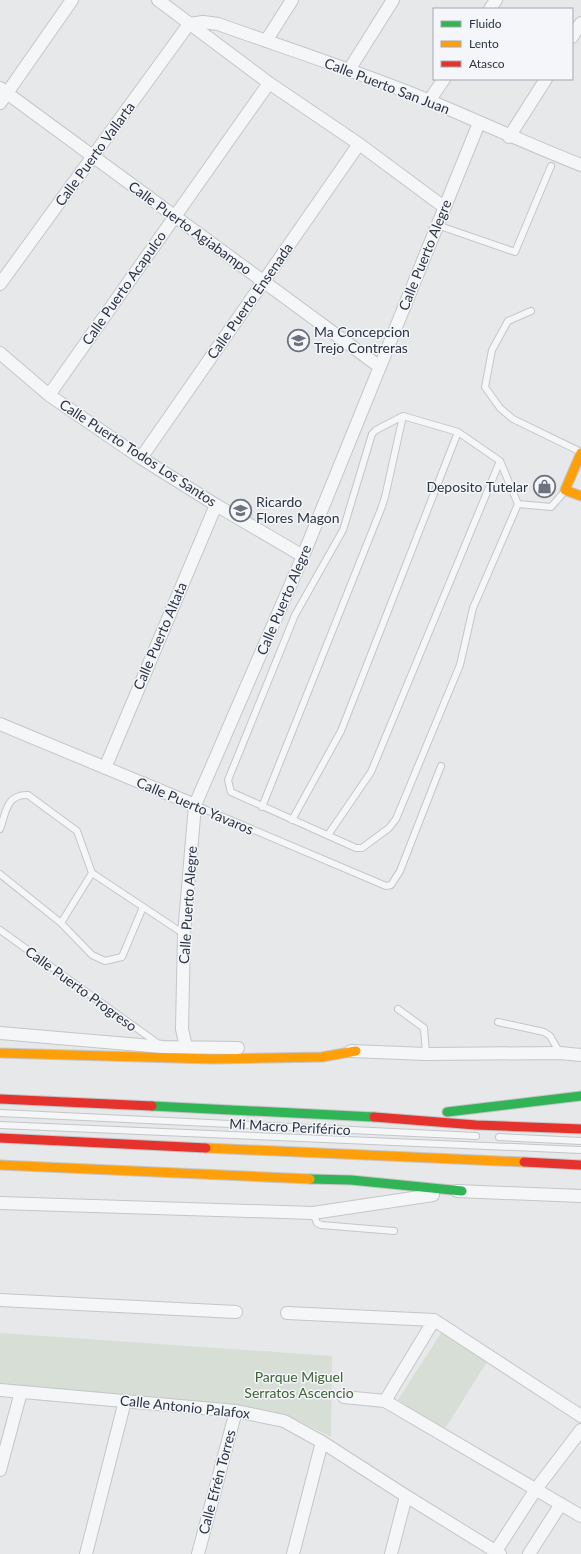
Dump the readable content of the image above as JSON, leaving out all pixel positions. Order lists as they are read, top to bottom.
{
  "streets": {
    "street": [
      "Calle Puerto San Juan",
      "Calle Puerto Vallarta",
      "Calle Puerto Agiabampo",
      "Calle Puerto Alegre",
      "Calle Puerto Acapulco",
      "Calle Puerto Ensenada",
      "Calle Puerto Todos Los Santos",
      "Calle Puerto Altata",
      "Calle Puerto Yavaros",
      "Calle Antonio Palafox",
      "Calle Efrén Torres"
    ],
    "lane": ["Calle Puerto Progreso", "Mi Macro Periférico"]
  },
  "crossings": [
    ["Calle Puerto San Juan", "Calle Puerto Vallarta"],
    ["Calle Puerto San Juan", "Calle Puerto Alegre"],
    ["Calle Puerto Vallarta", "Calle Puerto Agiabampo"],
    ["Calle Puerto Agiabampo", "Calle Puerto Alegre"],
    ["Calle Puerto Agiabampo", "Calle Puerto Acapulco"],
    ["Calle Puerto Agiabampo", "Calle Puerto Ensenada"],
    ["Calle Puerto Alegre", "Calle Puerto Todos Los Santos"],
    ["Calle Puerto Alegre", "Calle Puerto Yavaros"],
    ["Calle Puerto Acapulco", "Calle Puerto Todos Los Santos"],
    ["Calle Puerto Ensenada", "Calle Puerto Todos Los Santos"],
    ["Calle Puerto Todos Los Santos", "Calle Puerto Altata"],
    ["Calle Puerto Altata", "Calle Puerto Yavaros"],
    ["Calle Antonio Palafox", "Calle Efrén Torres"]
  ],
  "parks": ["Parque Miguel Serratos Ascencio"],
  "places": {
    "school or university": ["Ma Concepcion Trejo Contreras", "Ricardo Flores Magon"],
    "shop": ["Deposito Tutelar"]
  },
  "legend": ["Fluido", "Lento", "Atasco"]
}
